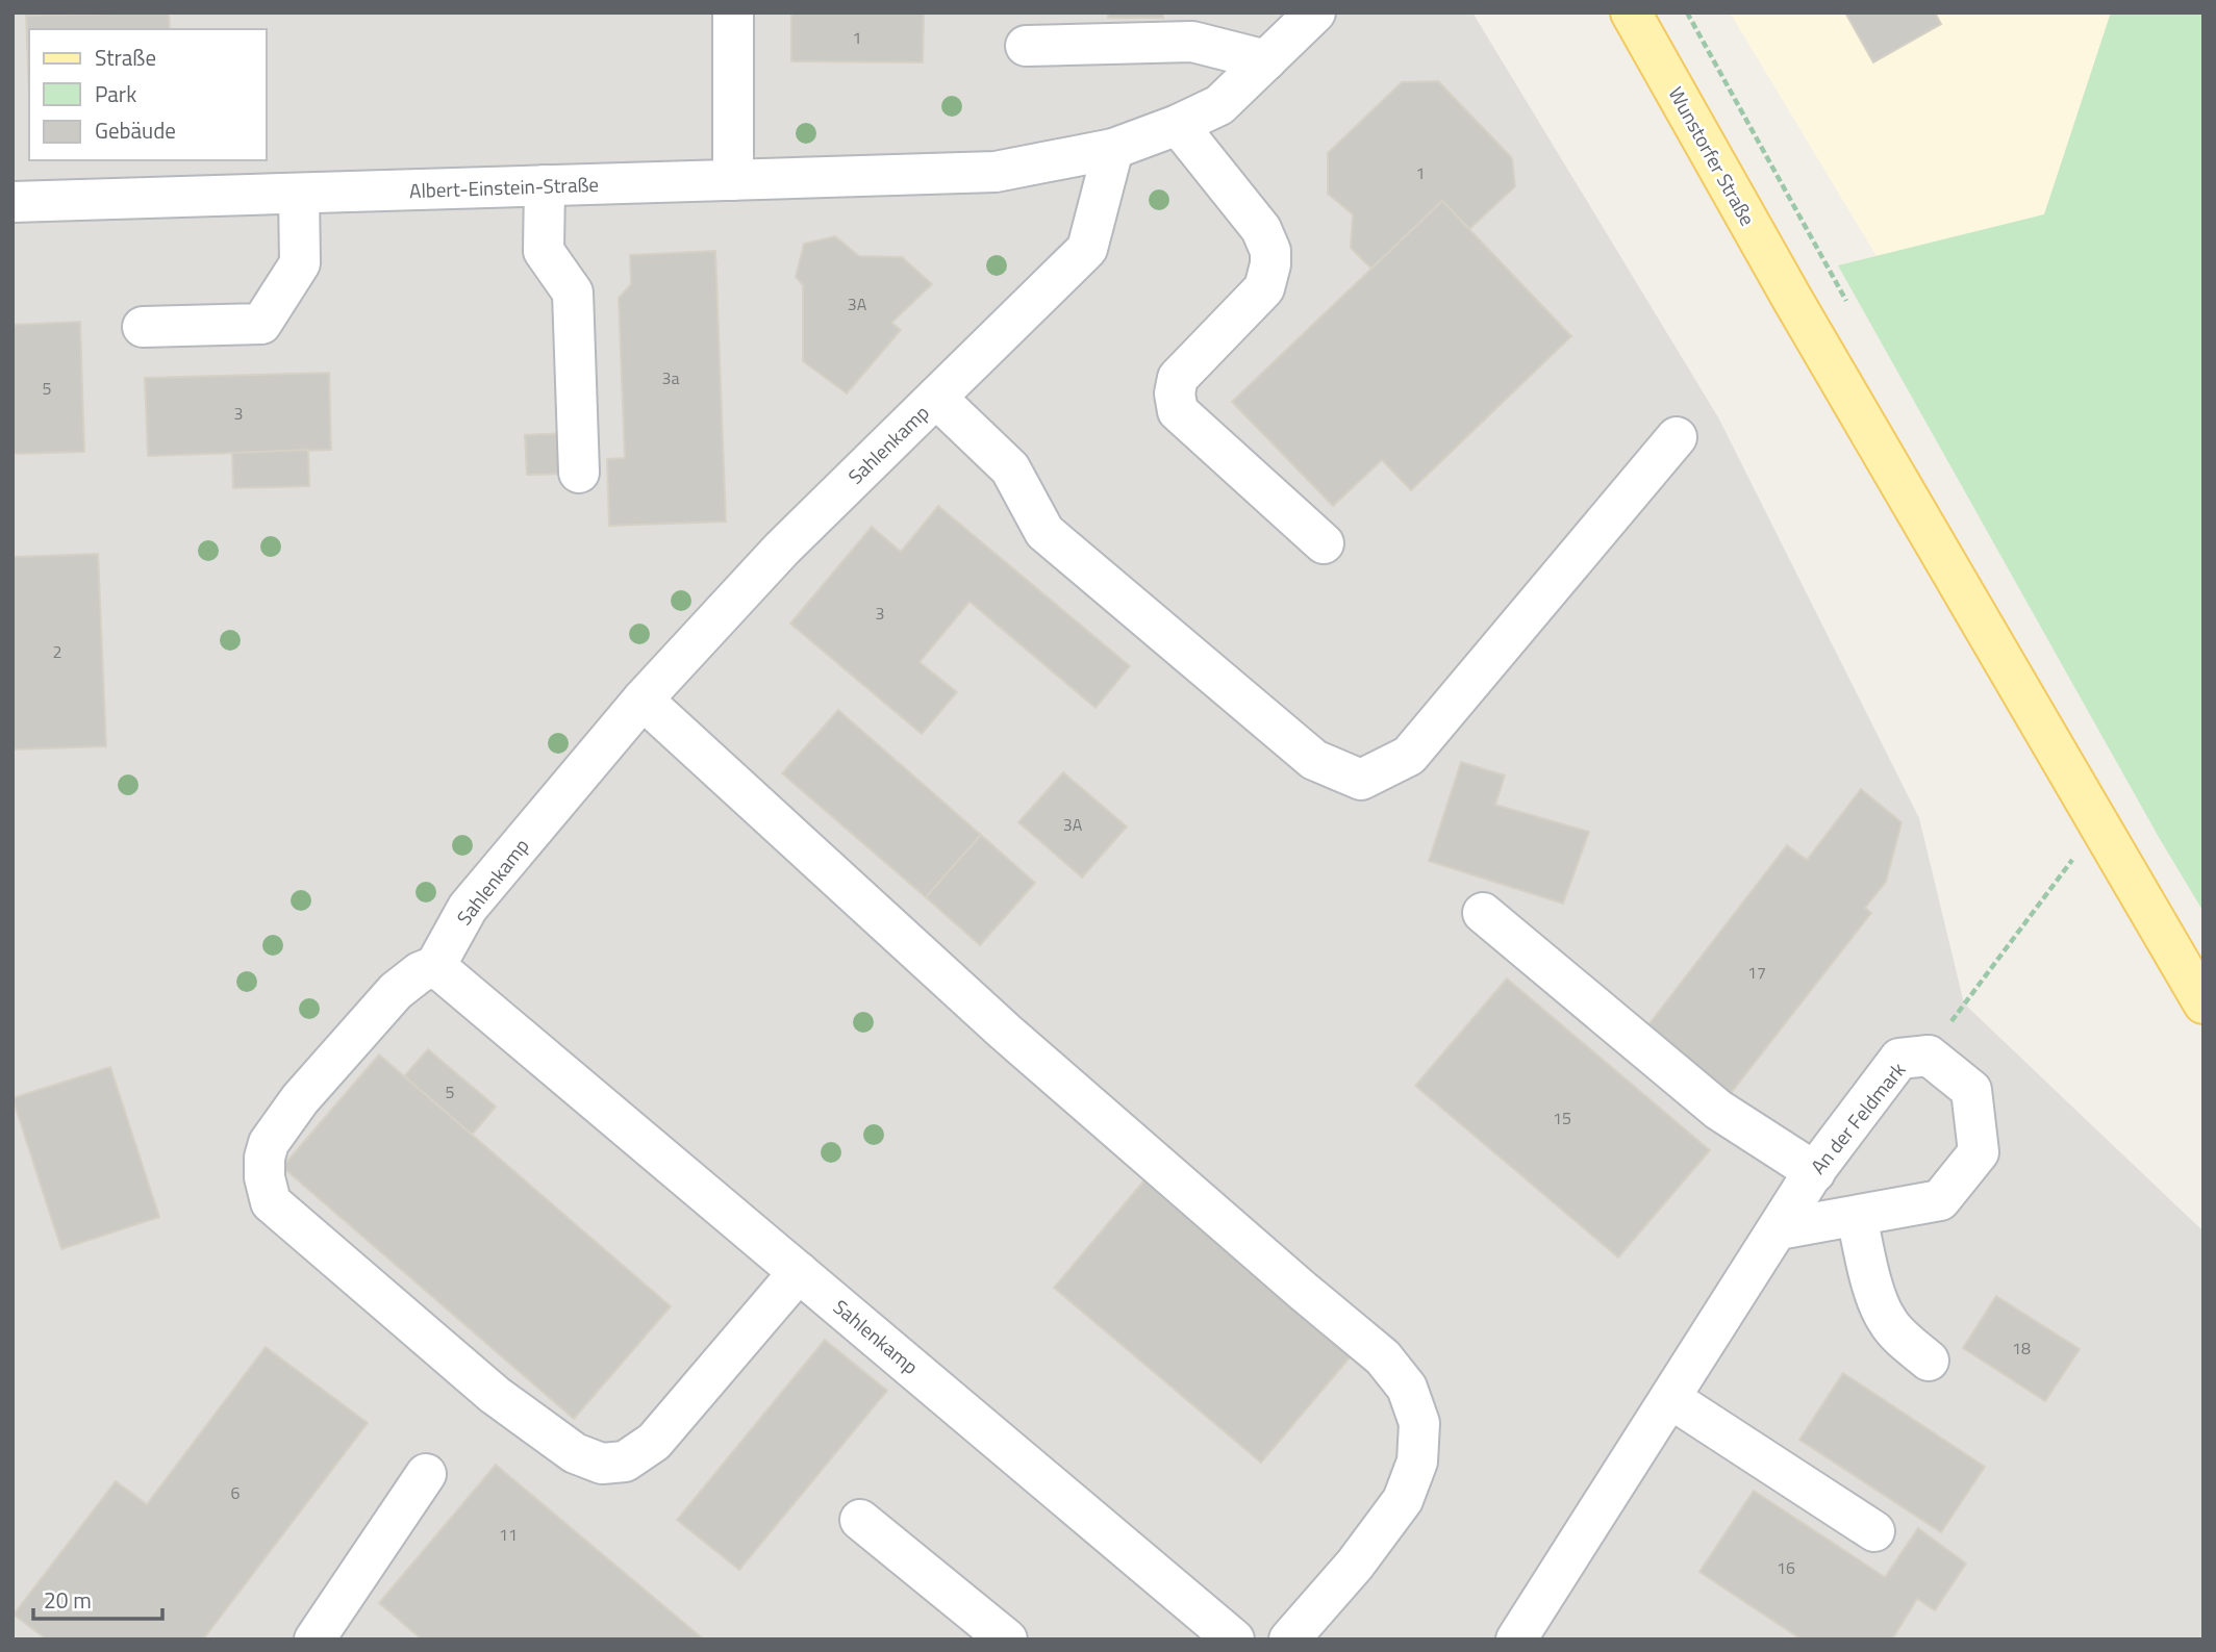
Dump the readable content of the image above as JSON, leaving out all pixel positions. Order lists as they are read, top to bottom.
{
  "streets": {
    "main road": ["Wunstorfer Straße"],
    "street": ["Albert-Einstein-Straße", "Sahlenkamp", "An der Feldmark"]
  },
  "crossings": [
    ["Albert-Einstein-Straße", "Sahlenkamp"]
  ],
  "house_numbers": [
    "1",
    "1",
    "3A",
    "3a",
    "5",
    "3",
    "3",
    "2",
    "3A",
    "17",
    "5",
    "15",
    "18",
    "6",
    "11",
    "16"
  ],
  "legend": ["Straße", "Park", "Gebäude"],
  "scale_bar": "20 m"
}
